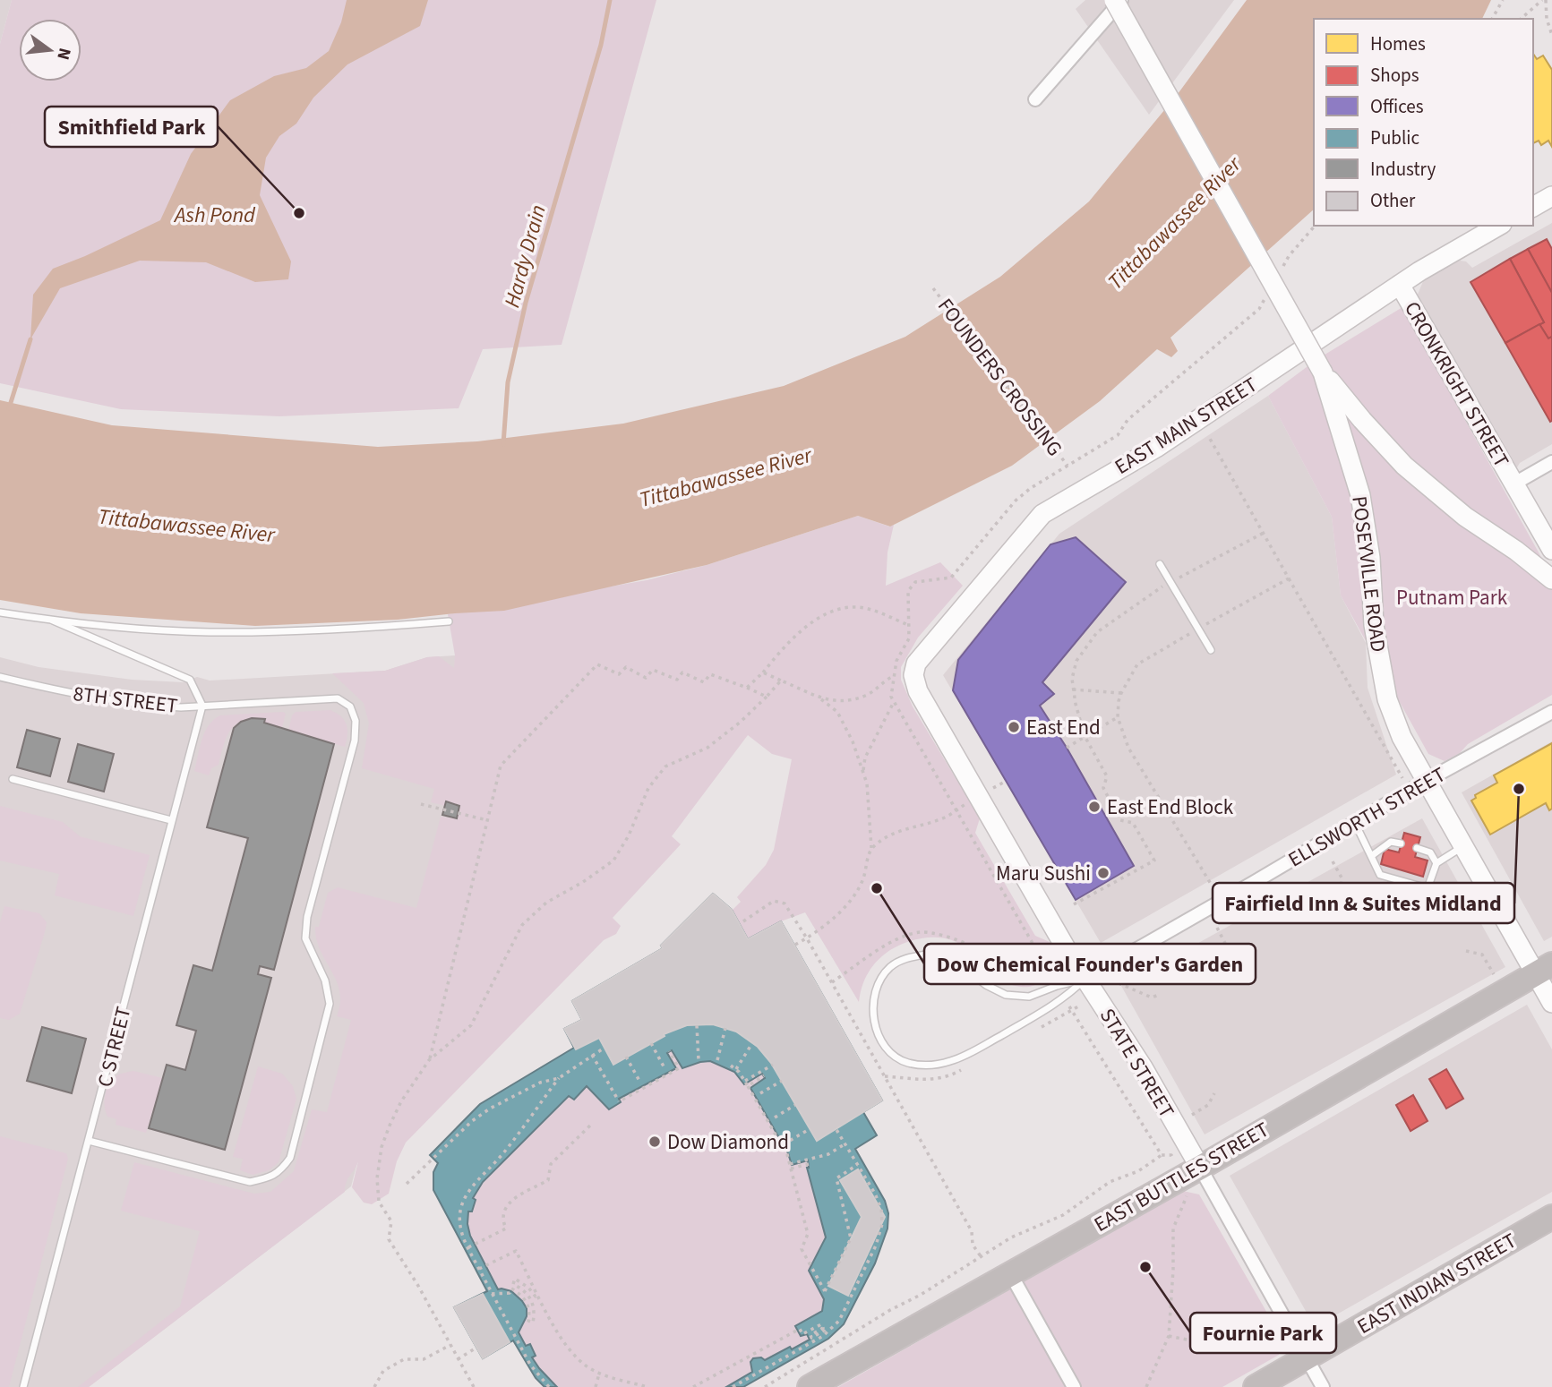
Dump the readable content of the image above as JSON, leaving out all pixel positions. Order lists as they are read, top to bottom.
{
  "streets": {
    "highway": ["EAST BUTTLES STREET", "EAST INDIAN STREET"],
    "street": [
      "CRONKRIGHT STREET",
      "EAST MAIN STREET",
      "POSEYVILLE ROAD",
      "ELLSWORTH STREET",
      "STATE STREET"
    ],
    "lane": ["8TH STREET", "C STREET"],
    "path": ["FOUNDERS CROSSING"]
  },
  "crossings": [
    ["CRONKRIGHT STREET", "EAST MAIN STREET"],
    ["EAST MAIN STREET", "STATE STREET"],
    ["POSEYVILLE ROAD", "ELLSWORTH STREET"],
    ["POSEYVILLE ROAD", "EAST BUTTLES STREET"],
    ["8TH STREET", "C STREET"],
    ["ELLSWORTH STREET", "STATE STREET"],
    ["STATE STREET", "EAST BUTTLES STREET"],
    ["STATE STREET", "EAST INDIAN STREET"]
  ],
  "water": ["Ash Pond", "Tittabawassee River", "Hardy Drain"],
  "parks": ["Putnam Park"],
  "places": [
    "Smithfield Park",
    "East End",
    "Fairfield Inn & Suites Midland",
    "East End Block",
    "Maru Sushi",
    "Dow Chemical Founder's Garden",
    "Dow Diamond",
    "Fournie Park"
  ],
  "legend": [
    "Homes",
    "Shops",
    "Offices",
    "Public",
    "Industry",
    "Other"
  ],
  "north": "right"
}
